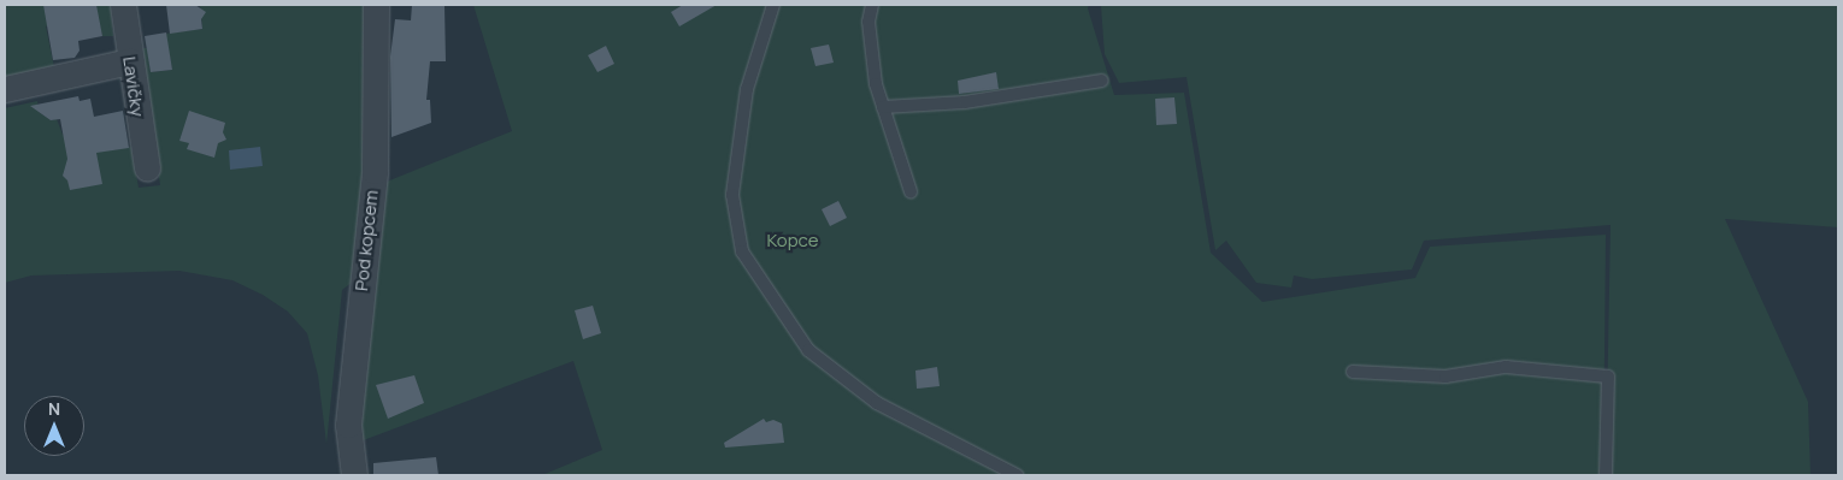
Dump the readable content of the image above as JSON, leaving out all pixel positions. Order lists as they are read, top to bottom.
{
  "streets": {
    "street": ["Lavičky", "Pod kopcem"]
  },
  "parks": ["Kopce"],
  "north": "top"
}
